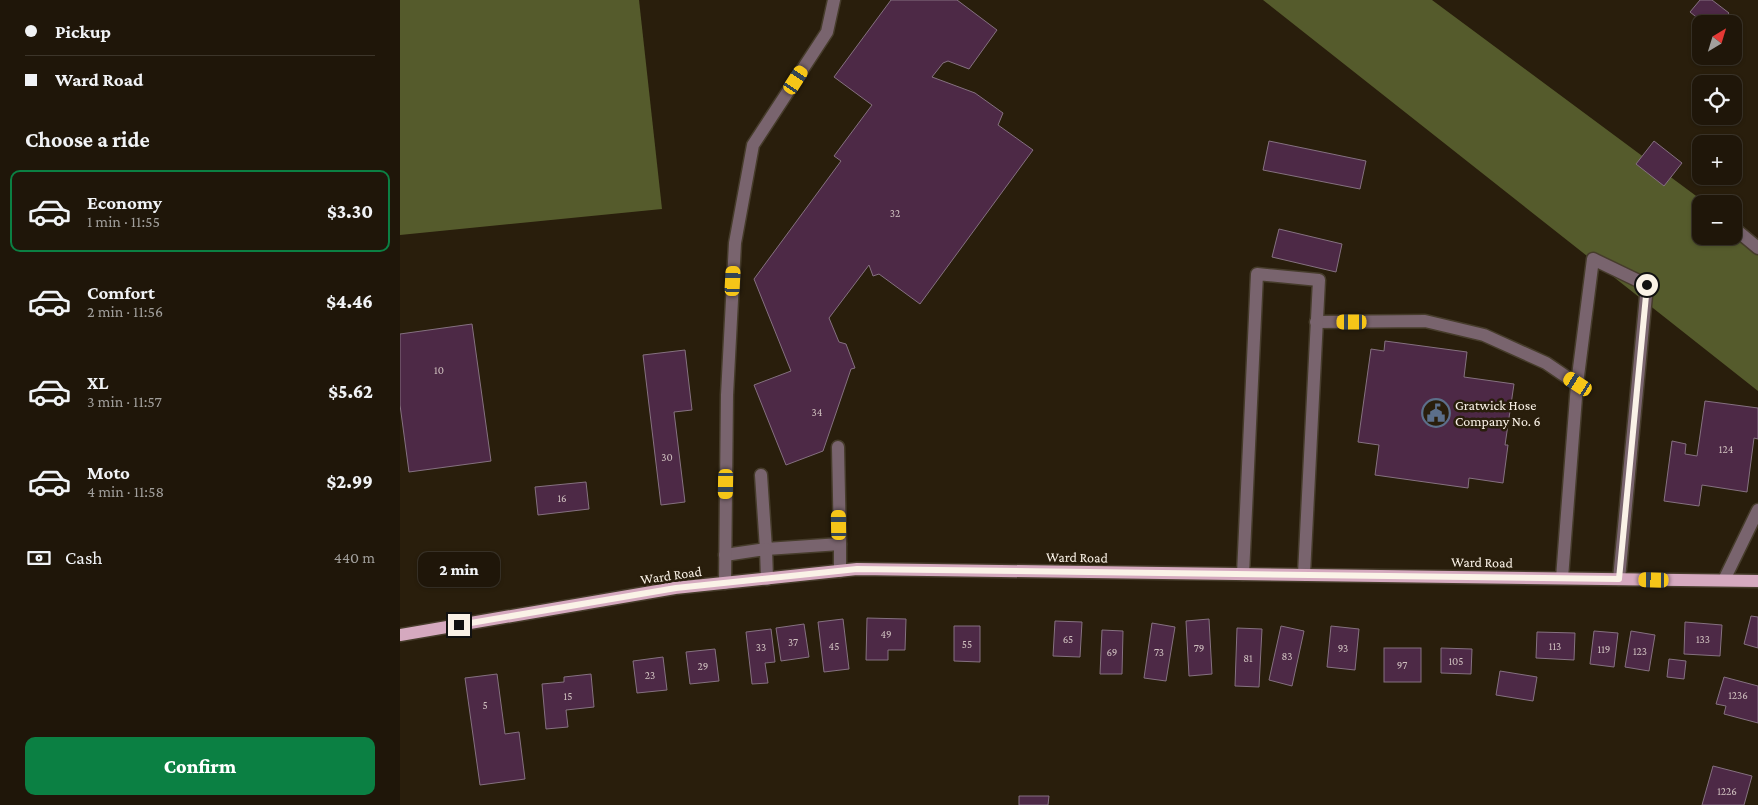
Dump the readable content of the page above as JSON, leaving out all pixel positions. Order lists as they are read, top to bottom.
{
  "streets": {
    "main road": ["Ward Road"]
  },
  "places": {
    "public building": ["Gratwick Hose Company No. 6"]
  },
  "house_numbers": [
    "32",
    "10",
    "34",
    "124",
    "30",
    "16",
    "49",
    "65",
    "133",
    "37",
    "55",
    "45",
    "113",
    "33",
    "79",
    "93",
    "119",
    "123",
    "69",
    "73",
    "83",
    "81",
    "105",
    "97",
    "29",
    "23",
    "1236",
    "15",
    "5",
    "1226"
  ],
  "north": "top right",
  "page": {
    "banner": ["Pickup", "Ward Road"],
    "map_buttons": ["+", "−"],
    "heading": "Choose a ride",
    "list": [
      {
        "name": "Economy",
        "note": "1 min · 11:55",
        "value": "$3.30"
      },
      {
        "name": "Comfort",
        "note": "2 min · 11:56",
        "value": "$4.46"
      },
      {
        "name": "XL",
        "note": "3 min · 11:57",
        "value": "$5.62"
      },
      {
        "name": "Moto",
        "note": "4 min · 11:58",
        "value": "$2.99"
      }
    ],
    "pay": ["Cash", "440 m"],
    "bubble": "2 min",
    "buttons": "Confirm"
  }
}
